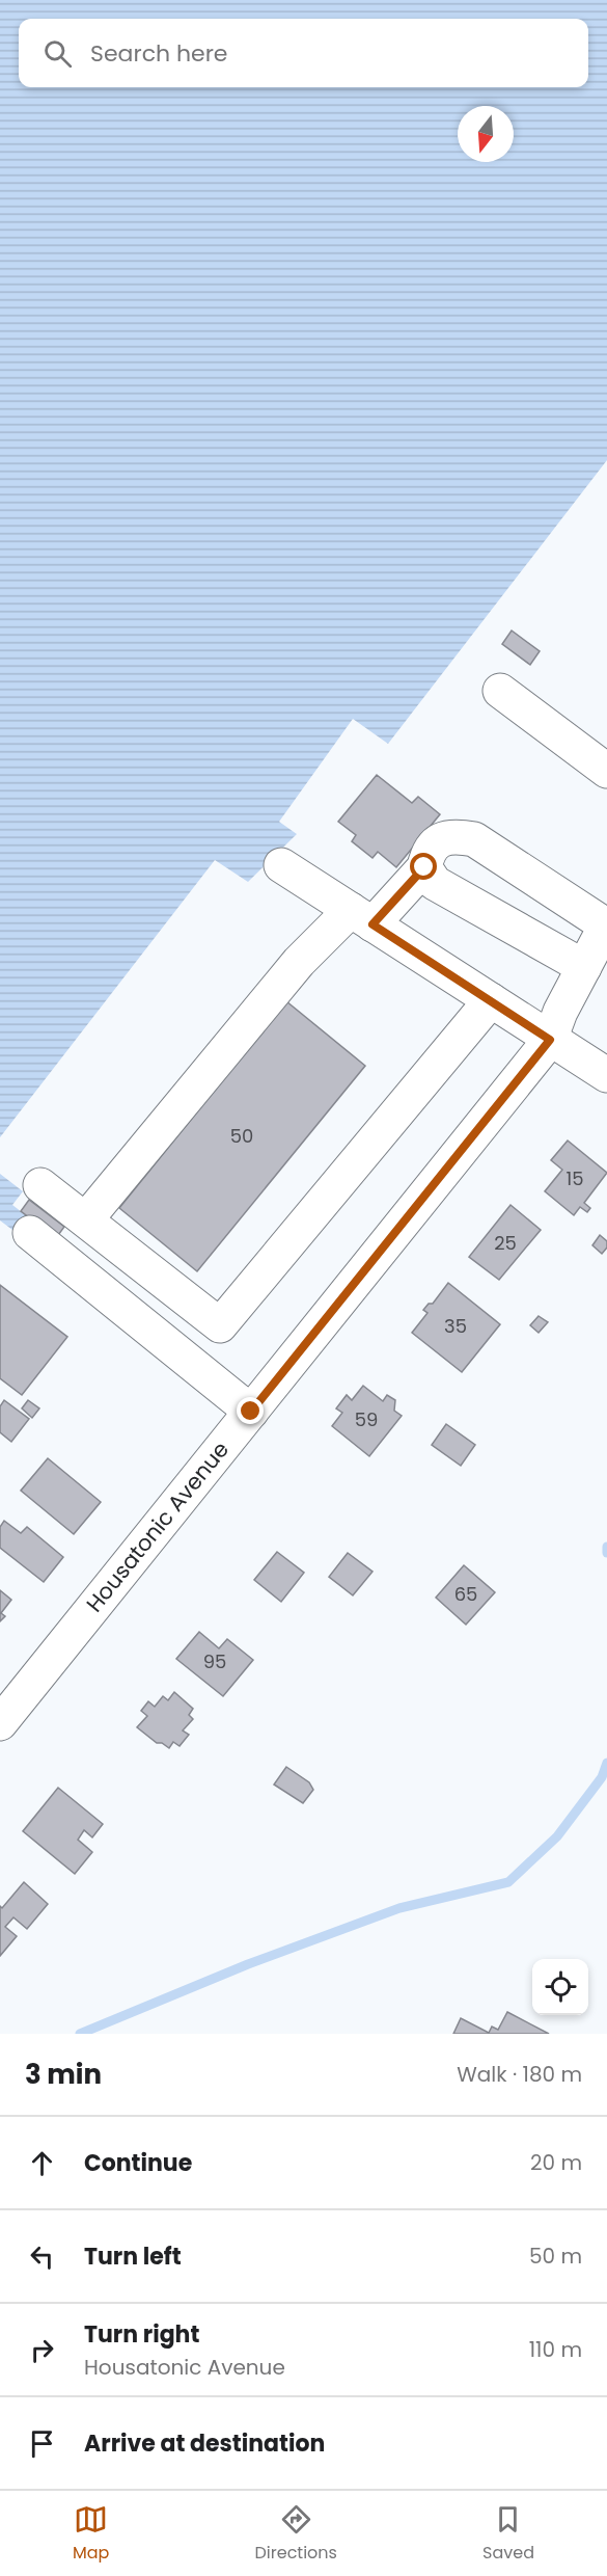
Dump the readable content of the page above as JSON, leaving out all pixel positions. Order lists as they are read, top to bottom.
{
  "streets": {
    "street": ["Housatonic Avenue"]
  },
  "house_numbers": [
    "50",
    "15",
    "25",
    "35",
    "59",
    "65",
    "95"
  ],
  "north": "bottom",
  "page": {
    "search": "Search here",
    "heading": ["3 min", "Walk · 180 m"],
    "list": [
      ["Continue", "20 m"],
      ["Turn left", "50 m"],
      ["Turn right", "Housatonic Avenue", "110 m"],
      "Arrive at destination"
    ],
    "nav": ["Map", "Directions", "Saved"]
  }
}
